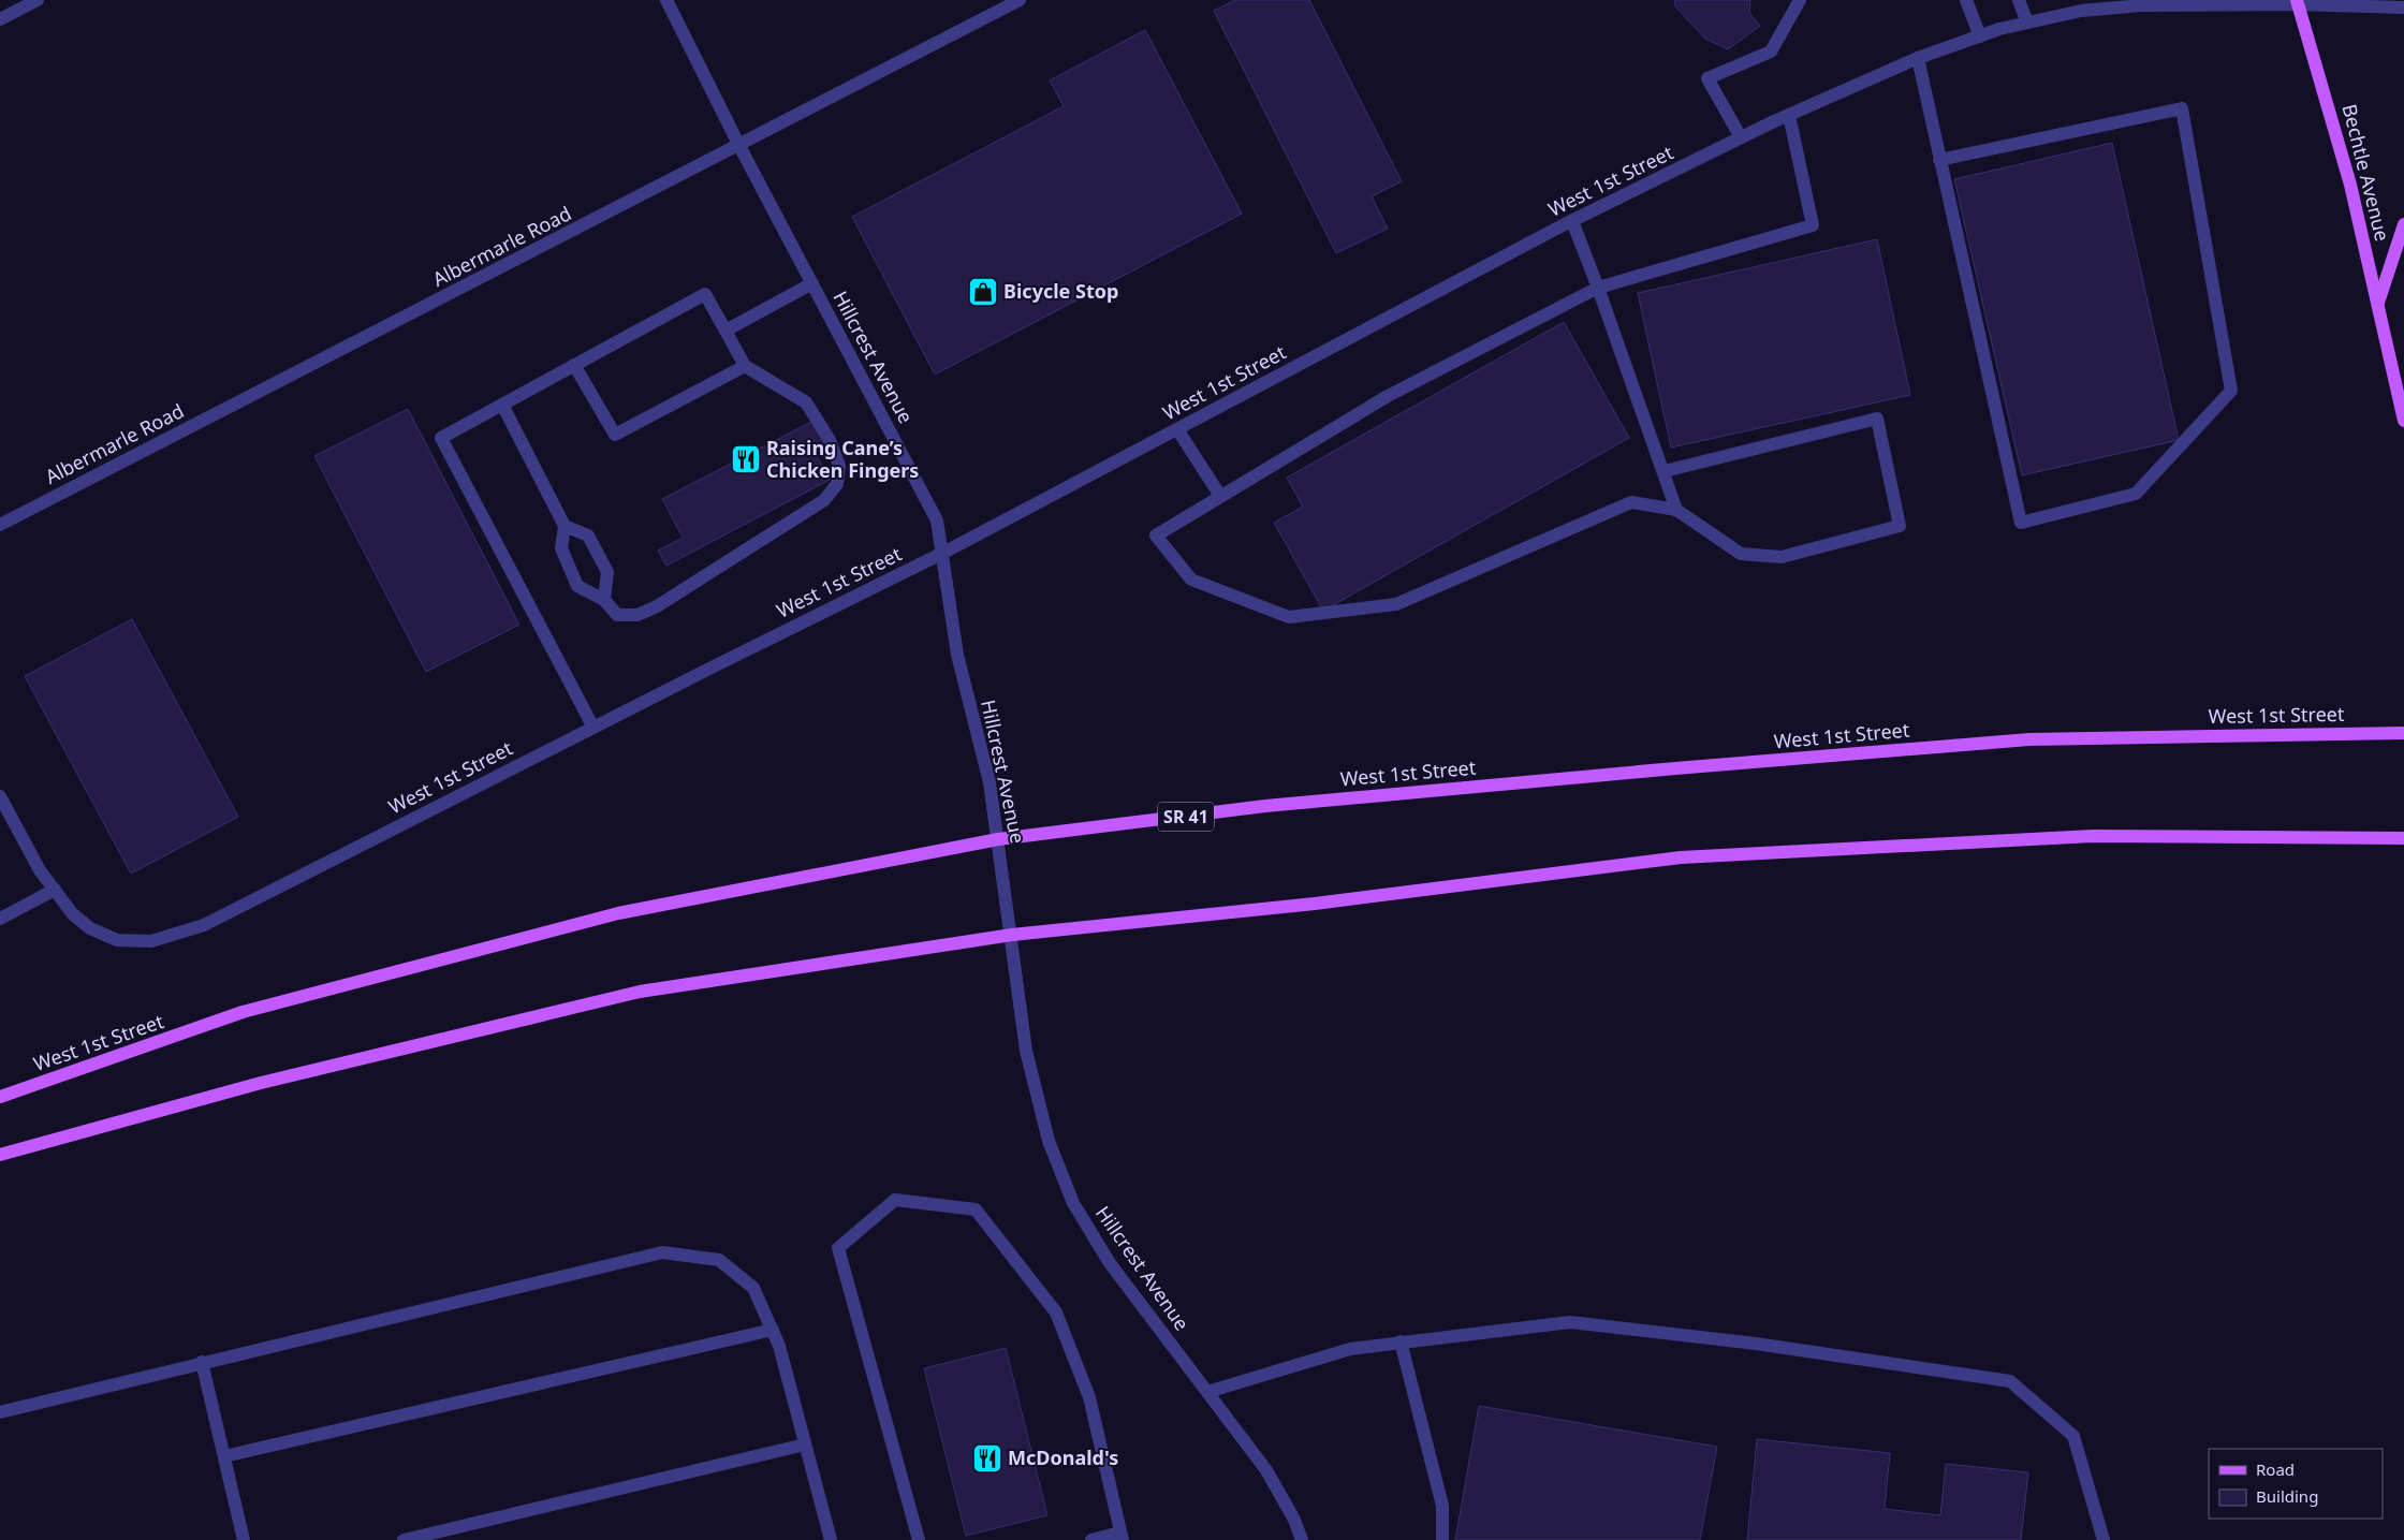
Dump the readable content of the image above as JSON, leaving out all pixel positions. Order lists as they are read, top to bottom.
{
  "streets": {
    "main road": ["Bechtle Avenue", "West 1st Street", "SR 41"],
    "street": ["Albermarle Road", "Hillcrest Avenue"]
  },
  "crossings": [
    ["Bechtle Avenue", "West 1st Street"],
    ["West 1st Street", "Hillcrest Avenue"],
    ["Albermarle Road", "Hillcrest Avenue"]
  ],
  "places": {
    "shop": ["Bicycle Stop"],
    "restaurant": ["Raising Cane’s Chicken Fingers", "McDonald's"]
  },
  "legend": ["Road", "Building"]
}
